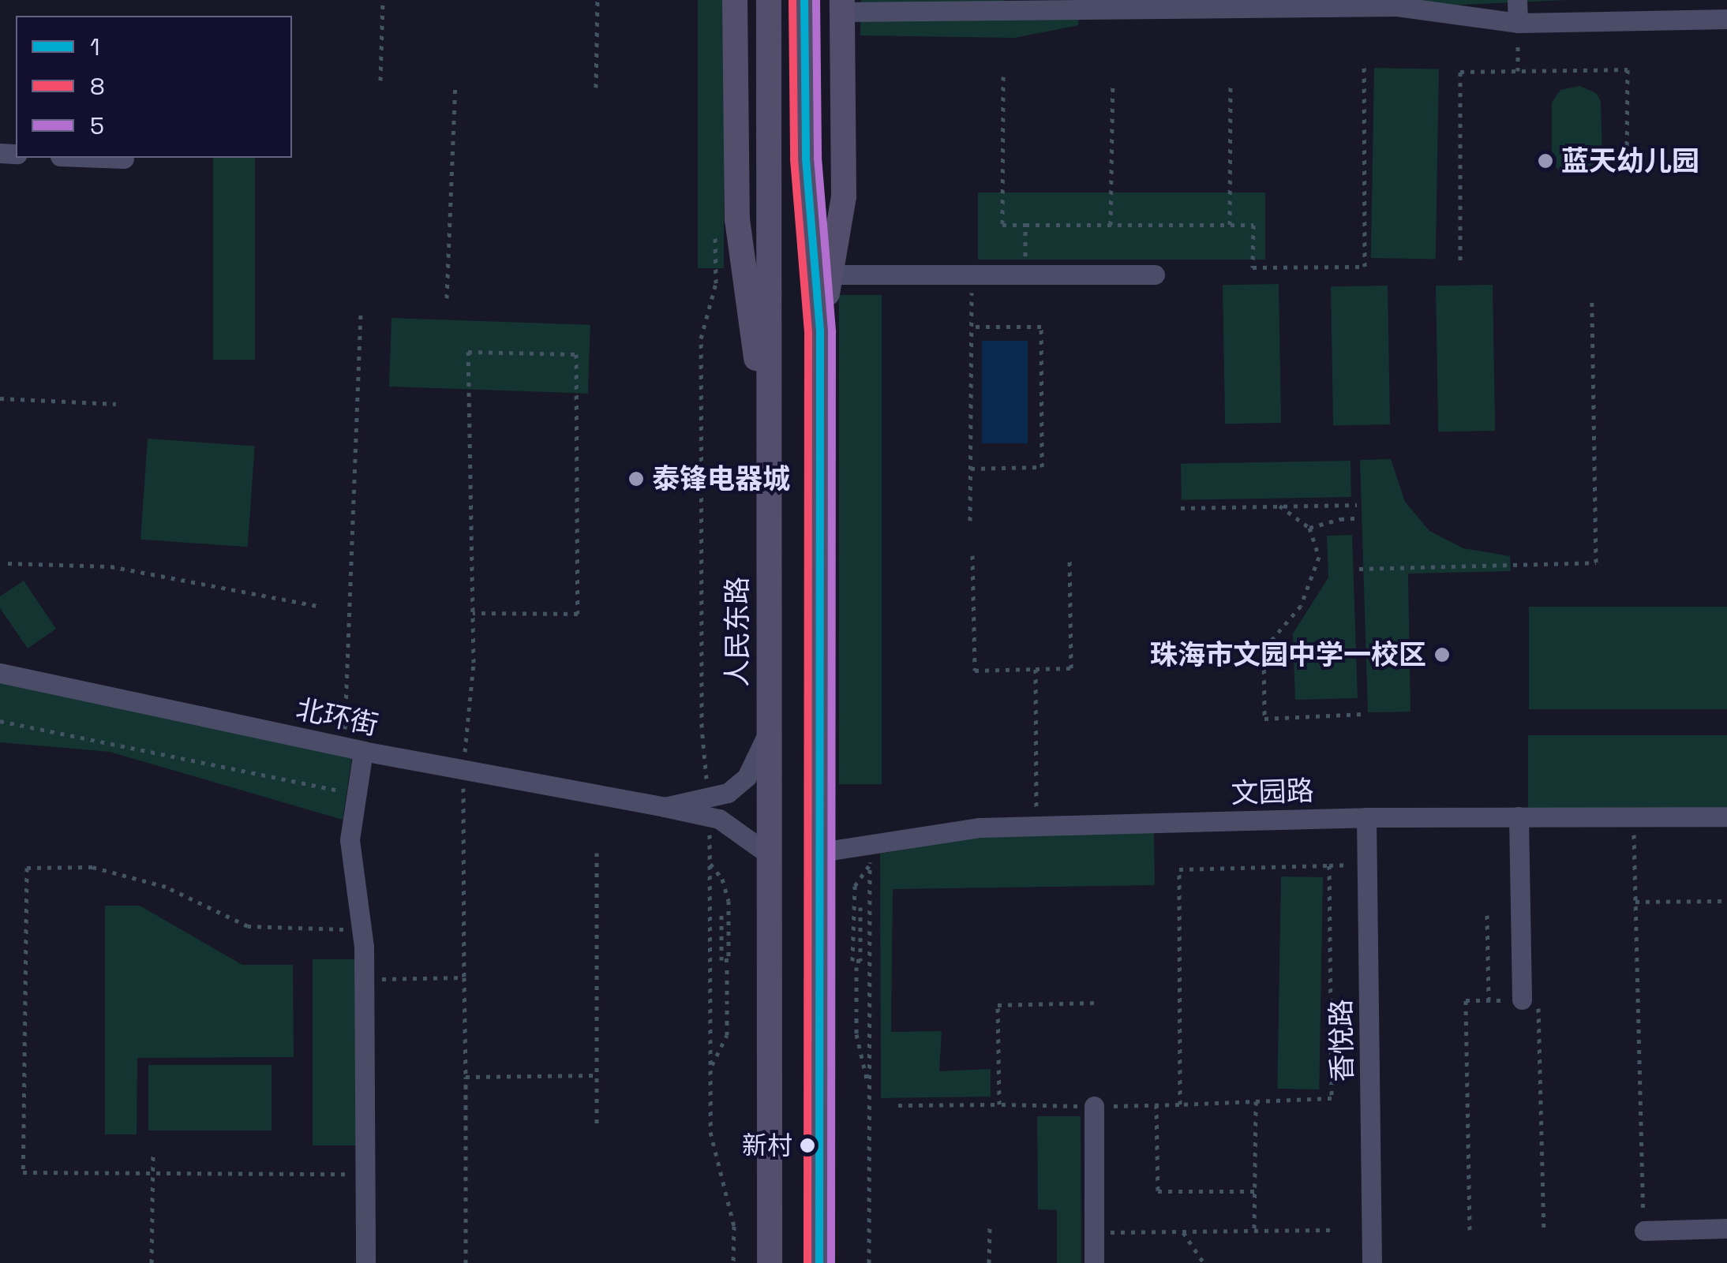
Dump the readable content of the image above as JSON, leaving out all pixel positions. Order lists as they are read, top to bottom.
{
  "streets": {
    "main road": ["人民东路"],
    "street": ["北环街", "文园路", "香悅路"]
  },
  "crossings": [
    ["人民东路", "北环街"],
    ["文园路", "香悅路"]
  ],
  "places": [
    "蓝天幼儿园",
    "泰锋电器城",
    "珠海市文园中学一校区",
    "新村"
  ],
  "lines": ["transit line 1", "transit line 8", "transit line 5"],
  "legend": ["1", "8", "5"]
}
